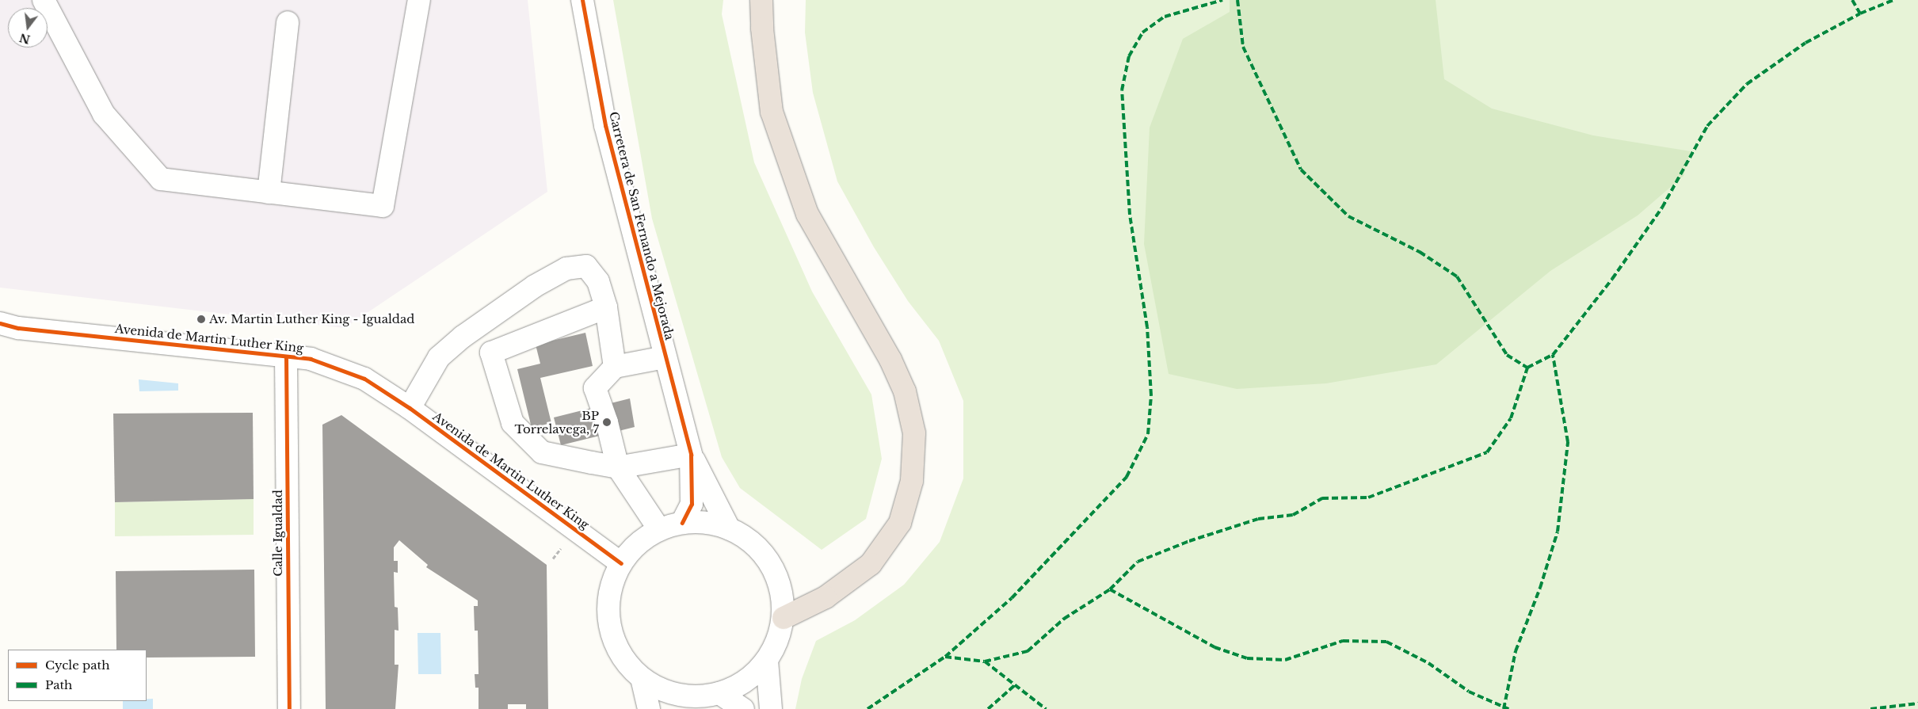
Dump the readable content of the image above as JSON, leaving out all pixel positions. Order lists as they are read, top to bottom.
{
  "streets": {
    "street": ["Carretera de San Fernando a Mejorada", "Avenida de Martin Luther King", "Calle Igualdad"]
  },
  "crossings": [
    ["Avenida de Martin Luther King", "Calle Igualdad"]
  ],
  "places": ["Av. Martin Luther King - Igualdad", "BP Torrelavega, 7"],
  "legend": ["Cycle path", "Path"],
  "north": "bottom"
}
